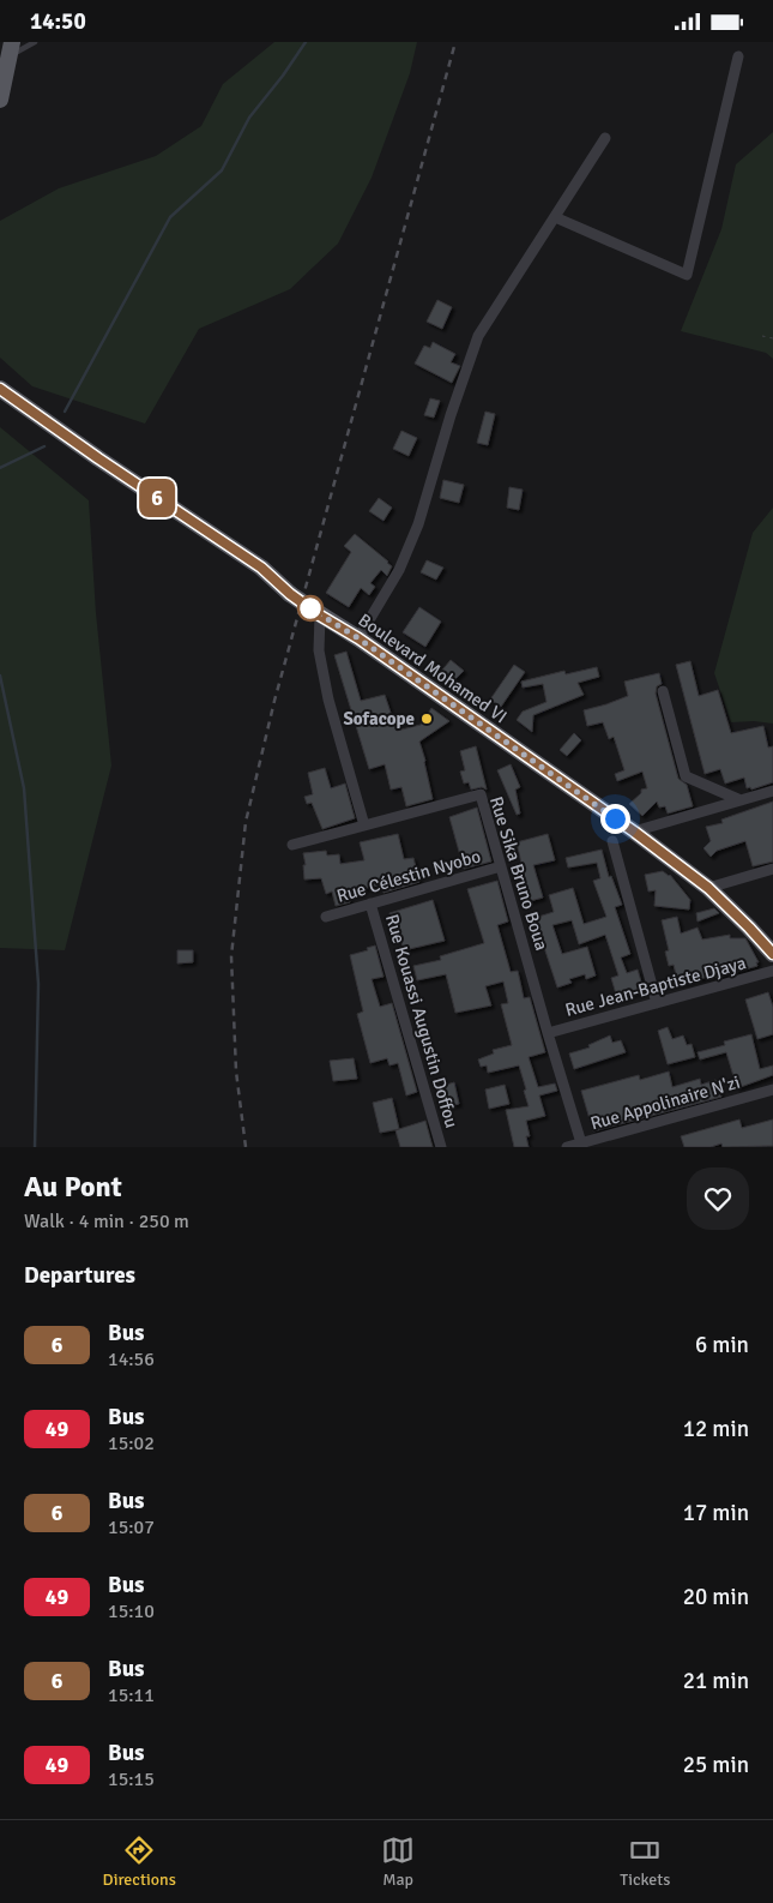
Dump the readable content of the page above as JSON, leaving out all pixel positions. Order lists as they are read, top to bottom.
{
  "streets": {
    "main road": ["Boulevard Mohamed VI"],
    "street": [
      "Rue Sika Bruno Boua",
      "Rue Célestin Nyobo",
      "Rue Jean-Baptiste Djaya",
      "Rue Kouassi Augustin Doffou",
      "Rue Appolinaire N'zi"
    ]
  },
  "crossings": [
    ["Rue Sika Bruno Boua", "Rue Célestin Nyobo"],
    ["Rue Sika Bruno Boua", "Rue Jean-Baptiste Djaya"],
    ["Rue Sika Bruno Boua", "Rue Appolinaire N'zi"],
    ["Rue Célestin Nyobo", "Rue Kouassi Augustin Doffou"]
  ],
  "places": ["Sofacope"],
  "lines": ["bus line 6"],
  "page": {
    "status": "14:50",
    "on_map": "6",
    "heading": [
      ["Au Pont", "Walk · 4 min · 250 m"],
      "Departures"
    ],
    "list": [
      {
        "mark": "6",
        "name": "Bus",
        "note": "14:56",
        "value": "6 min"
      },
      {
        "mark": "49",
        "name": "Bus",
        "note": "15:02",
        "value": "12 min"
      },
      {
        "mark": "6",
        "name": "Bus",
        "note": "15:07",
        "value": "17 min"
      },
      {
        "mark": "49",
        "name": "Bus",
        "note": "15:10",
        "value": "20 min"
      },
      {
        "mark": "6",
        "name": "Bus",
        "note": "15:11",
        "value": "21 min"
      },
      {
        "mark": "49",
        "name": "Bus",
        "note": "15:15",
        "value": "25 min"
      }
    ],
    "tabs": ["Directions", "Map", "Tickets"]
  }
}
